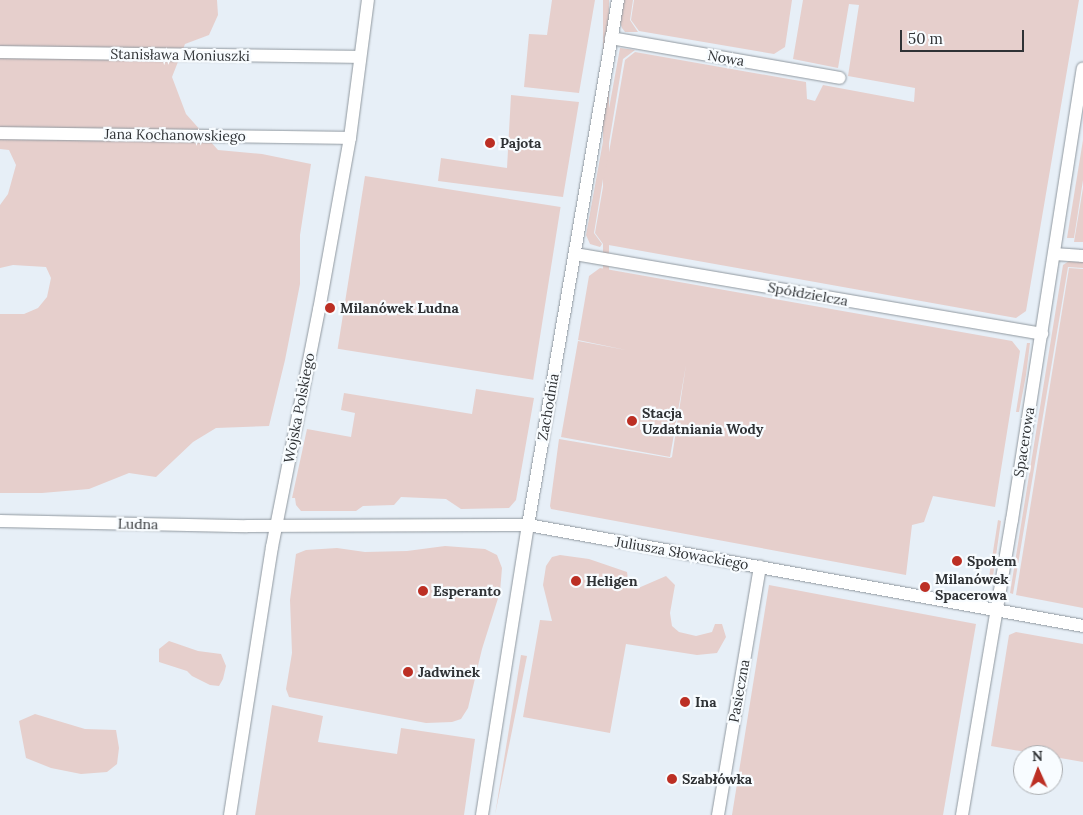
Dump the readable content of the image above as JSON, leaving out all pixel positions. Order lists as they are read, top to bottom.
{
  "streets": {
    "street": [
      "Stanisława Moniuszki",
      "Nowa",
      "Jana Kochanowskiego",
      "Spółdzielcza",
      "Zachodnia",
      "Wojska Polskiego",
      "Spacerowa",
      "Ludna",
      "Juliusza Słowackiego",
      "Pasieczna"
    ]
  },
  "crossings": [
    ["Stanisława Moniuszki", "Wojska Polskiego"],
    ["Nowa", "Zachodnia"],
    ["Jana Kochanowskiego", "Wojska Polskiego"],
    ["Spółdzielcza", "Zachodnia"],
    ["Spółdzielcza", "Spacerowa"],
    ["Zachodnia", "Juliusza Słowackiego"],
    ["Wojska Polskiego", "Ludna"],
    ["Wojska Polskiego", "Juliusza Słowackiego"],
    ["Spacerowa", "Juliusza Słowackiego"],
    ["Ludna", "Juliusza Słowackiego"],
    ["Juliusza Słowackiego", "Pasieczna"]
  ],
  "places": [
    "Pajota",
    "Milanówek Ludna",
    "Stacja Uzdatniania Wody",
    "Społem",
    "Heligen",
    "Milanówek Spacerowa",
    "Esperanto",
    "Jadwinek",
    "Ina",
    "Szabłówka"
  ],
  "scale_bar": "50 m",
  "north": "top"
}
